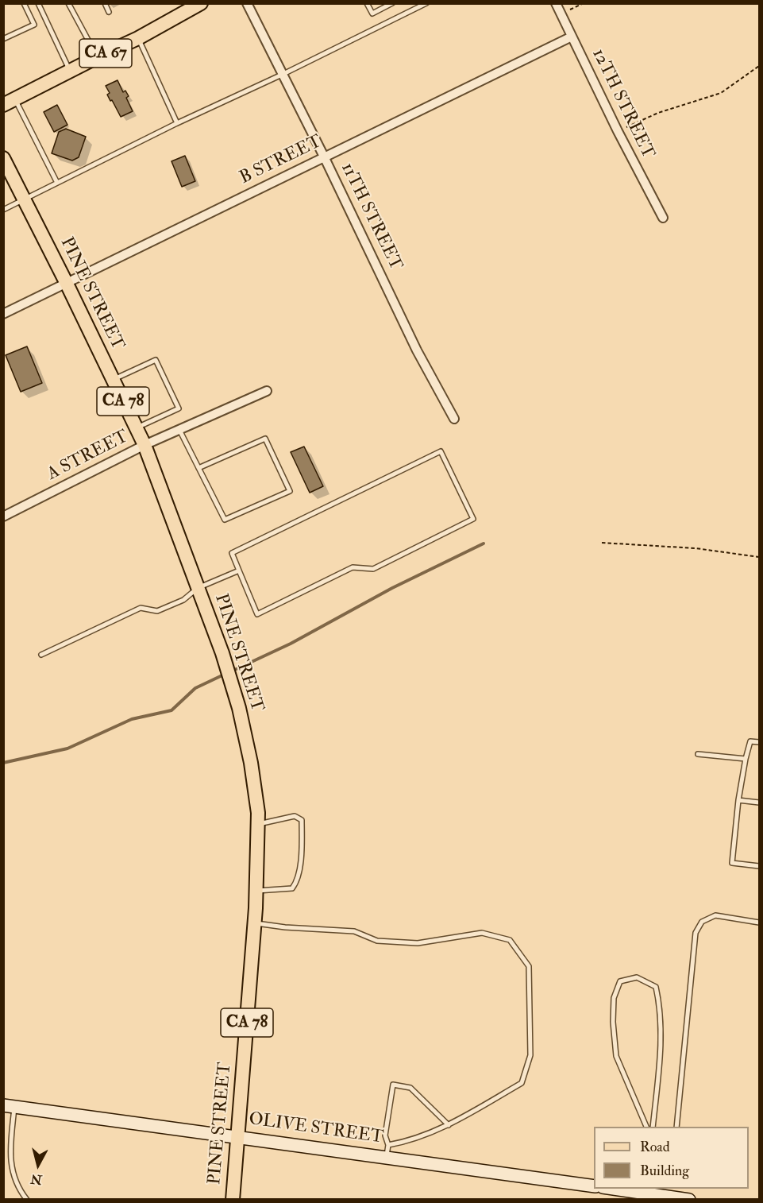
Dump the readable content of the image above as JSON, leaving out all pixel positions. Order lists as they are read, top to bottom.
{
  "streets": {
    "main road": ["CA 67", "PINE STREET", "CA 78"],
    "street": [
      "12TH STREET",
      "B STREET",
      "11TH STREET",
      "A STREET",
      "OLIVE STREET"
    ]
  },
  "crossings": [
    ["12TH STREET", "B STREET"],
    ["B STREET", "11TH STREET"],
    ["B STREET", "PINE STREET"],
    ["PINE STREET", "A STREET"],
    ["PINE STREET", "OLIVE STREET"]
  ],
  "legend": ["Road", "Building"],
  "north": "bottom"
}
